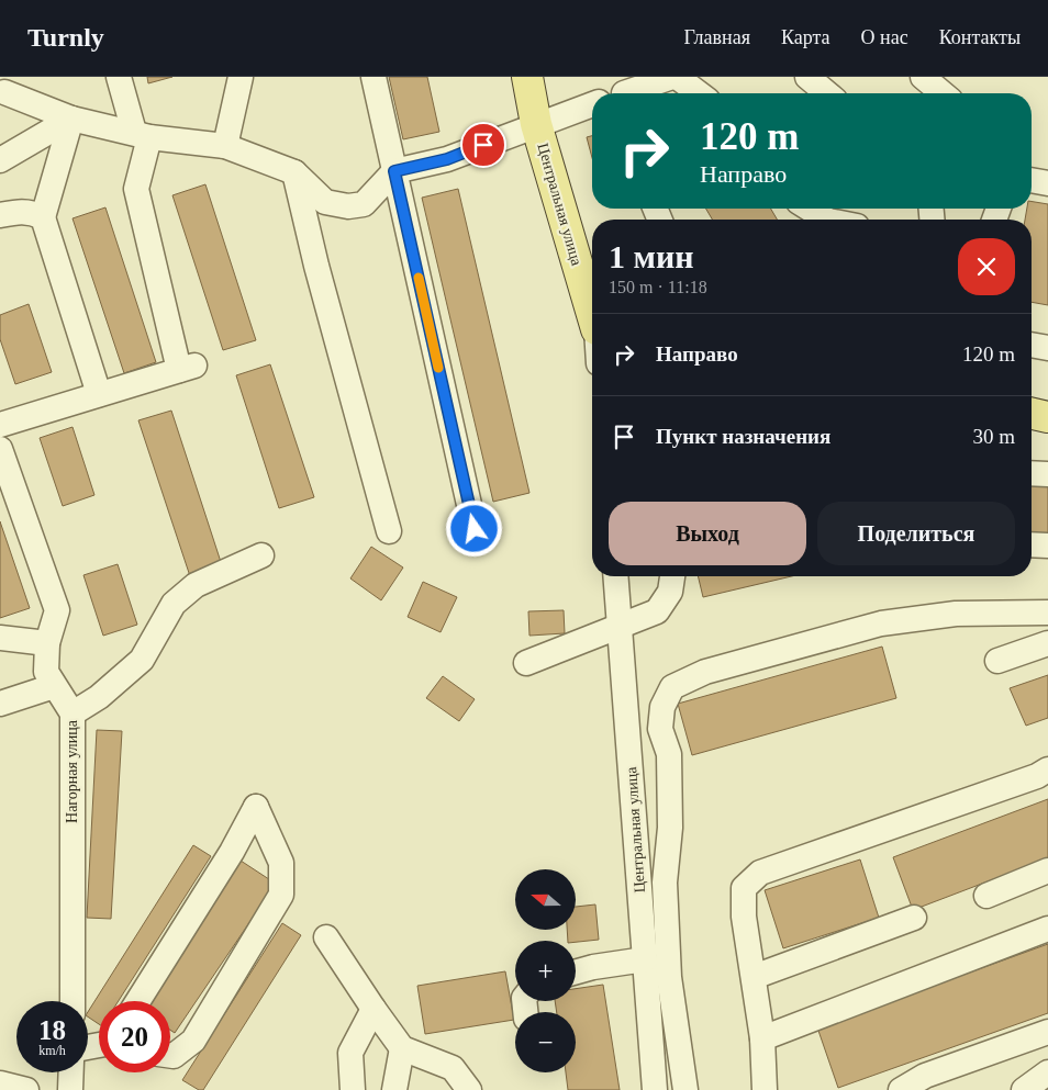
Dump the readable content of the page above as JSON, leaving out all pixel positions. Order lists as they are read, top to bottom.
{
  "streets": {
    "main road": ["Центральная улица"],
    "street": ["Нагорная улица"]
  },
  "north": "left",
  "page": {
    "header": "Turnly",
    "nav": [
      "Главная",
      "Карта",
      "О нас",
      "Контакты"
    ],
    "turn": ["120 m", "Направо"],
    "heading": ["1 мин", "150 m · 11:18"],
    "list": [
      {
        "name": "Направо",
        "value": "120 m"
      },
      {
        "name": "Пункт назначения",
        "value": "30 m"
      }
    ],
    "buttons": ["Выход", "Поделиться"],
    "map_buttons": ["+", "−"],
    "speed": "18 km/h",
    "limit": "20"
  }
}
